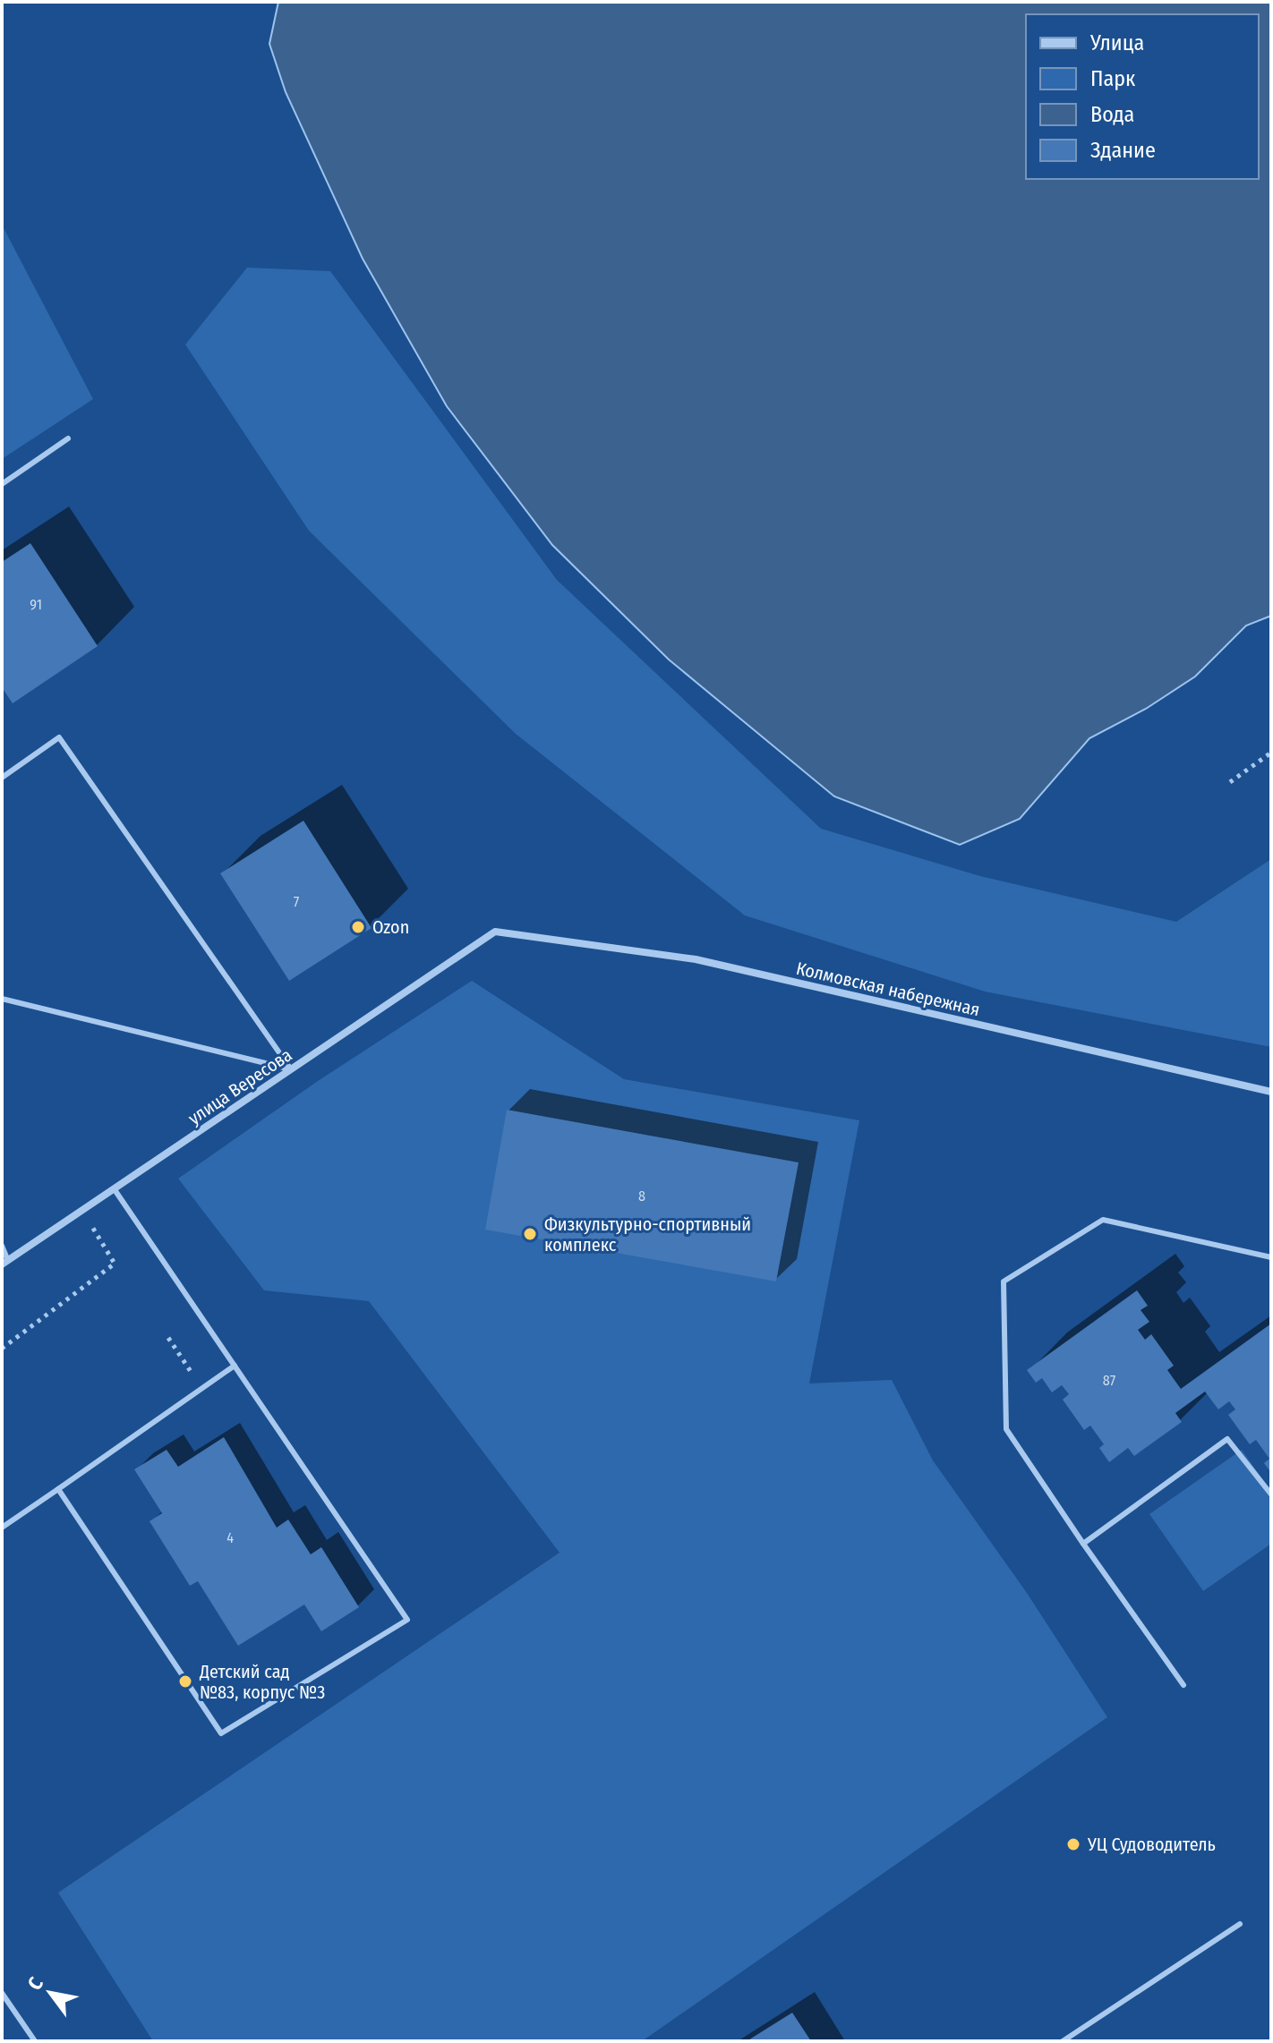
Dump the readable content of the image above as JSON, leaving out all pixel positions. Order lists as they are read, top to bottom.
{
  "streets": {
    "street": ["Колмовская набережная", "улица Вересова"]
  },
  "crossings": [
    ["Колмовская набережная", "улица Вересова"]
  ],
  "places": [
    "Ozon",
    "Физкультурно-спортивный комплекс",
    "Детский сад №83, корпус №3",
    "УЦ Судоводитель"
  ],
  "house_numbers": [
    "91",
    "7",
    "8",
    "87",
    "4"
  ],
  "legend": [
    "Улица",
    "Парк",
    "Вода",
    "Здание"
  ],
  "north": "top left"
}
